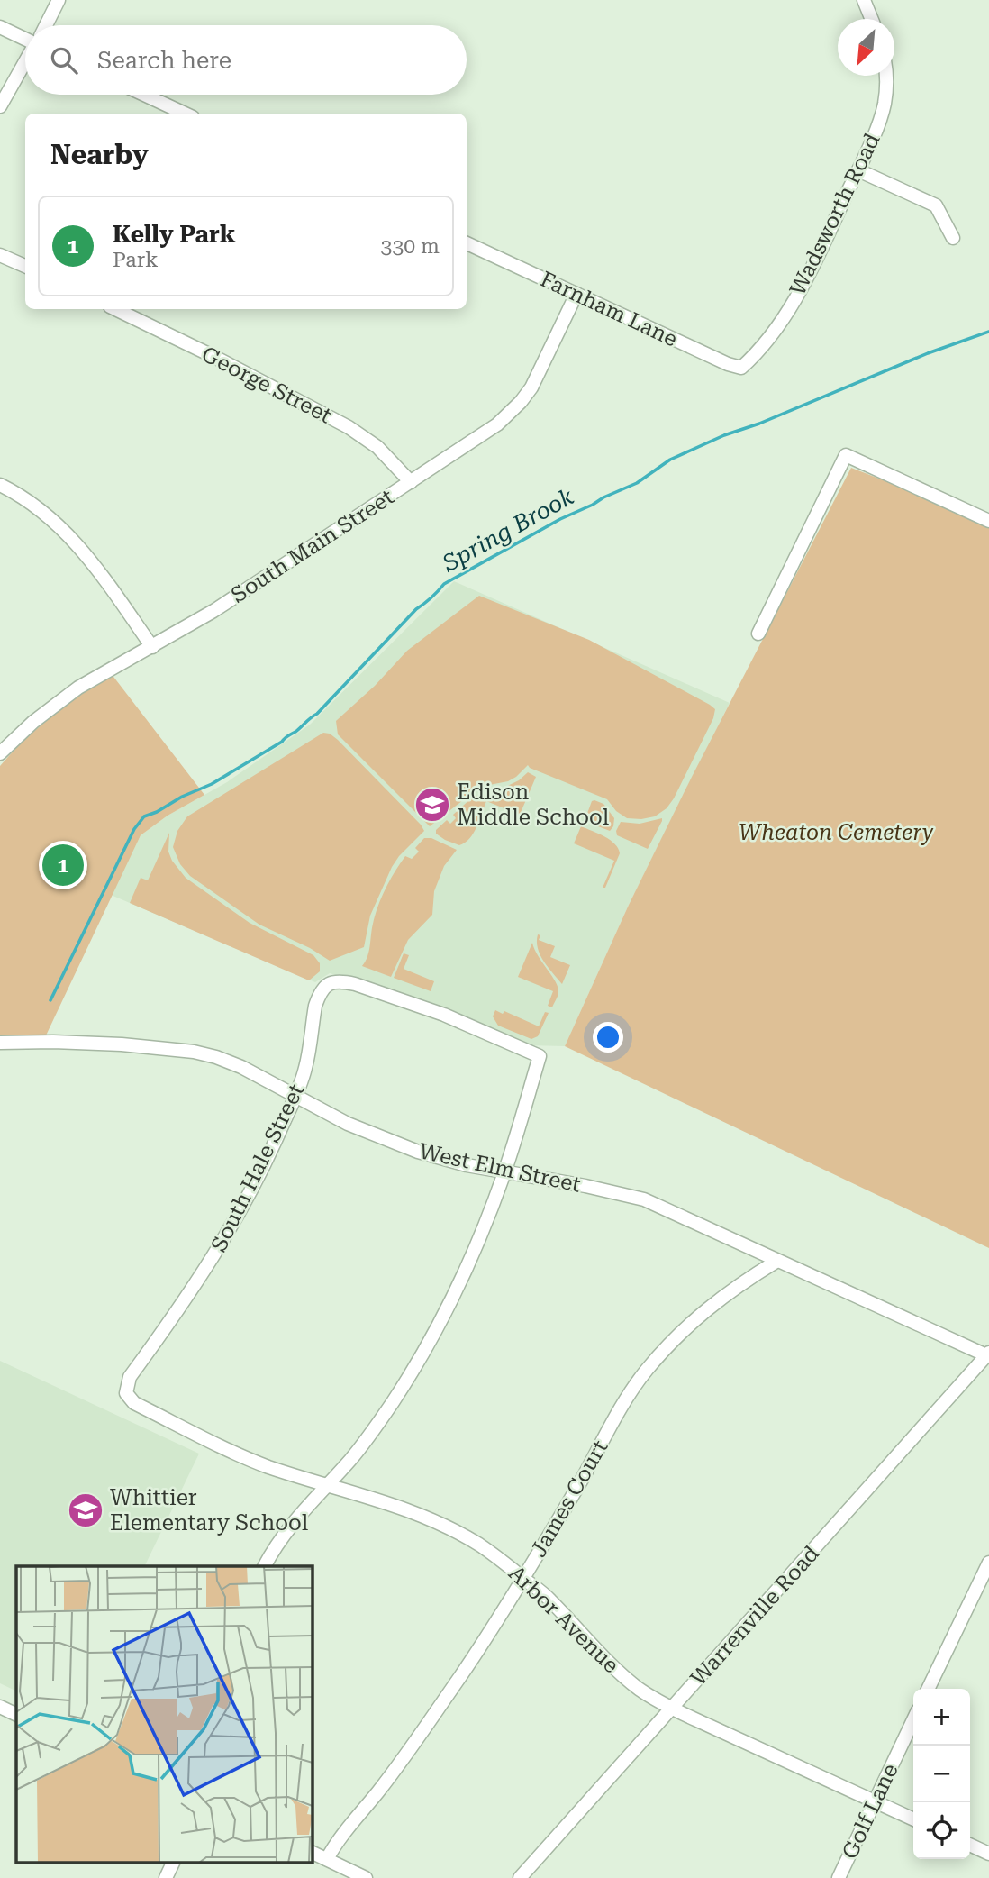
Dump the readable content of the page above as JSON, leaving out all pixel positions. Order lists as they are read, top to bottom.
{
  "streets": {
    "street": [
      "Wadsworth Road",
      "Farnham Lane",
      "George Street",
      "South Main Street",
      "South Hale Street",
      "West Elm Street",
      "James Court",
      "Warrenville Road",
      "Arbor Avenue",
      "Golf Lane"
    ]
  },
  "crossings": [
    ["Wadsworth Road", "Farnham Lane"],
    ["Farnham Lane", "South Main Street"],
    ["George Street", "South Main Street"],
    ["South Hale Street", "West Elm Street"],
    ["South Hale Street", "Arbor Avenue"],
    ["West Elm Street", "James Court"],
    ["West Elm Street", "Warrenville Road"],
    ["James Court", "Arbor Avenue"],
    ["Warrenville Road", "Arbor Avenue"],
    ["Arbor Avenue", "Golf Lane"]
  ],
  "water": ["Spring Brook"],
  "parks": ["Wheaton Cemetery"],
  "places": {
    "school or university": ["Edison Middle School", "Whittier Elementary School"]
  },
  "north": "bottom left",
  "page": {
    "search": "Search here",
    "heading": "Nearby",
    "list": [
      {
        "mark": "1",
        "name": "Kelly Park",
        "note": "Park",
        "value": "330 m"
      }
    ],
    "pins": "1",
    "map_buttons": ["+", "−"]
  }
}
